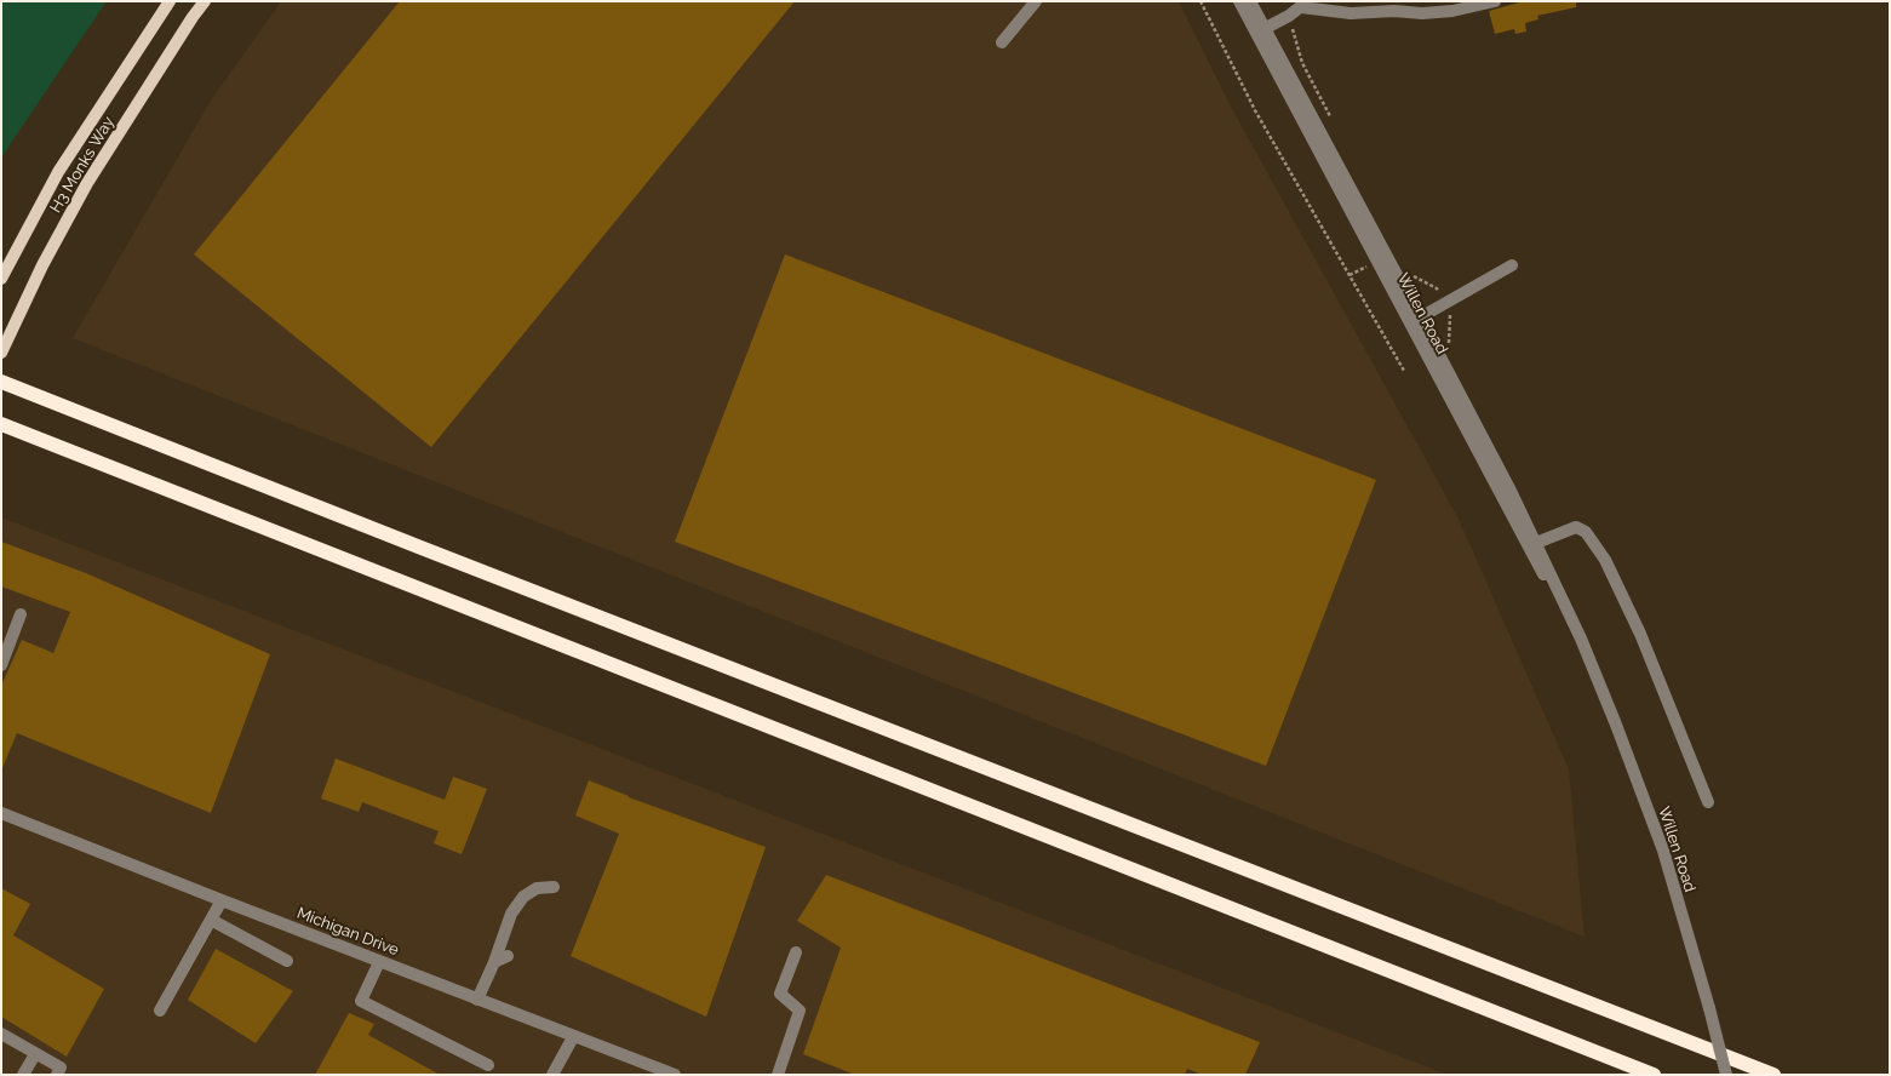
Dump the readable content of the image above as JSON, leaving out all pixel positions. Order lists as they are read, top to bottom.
{
  "streets": {
    "main road": ["H3 Monks Way"],
    "street": ["Willen Road", "Michigan Drive"]
  }
}
